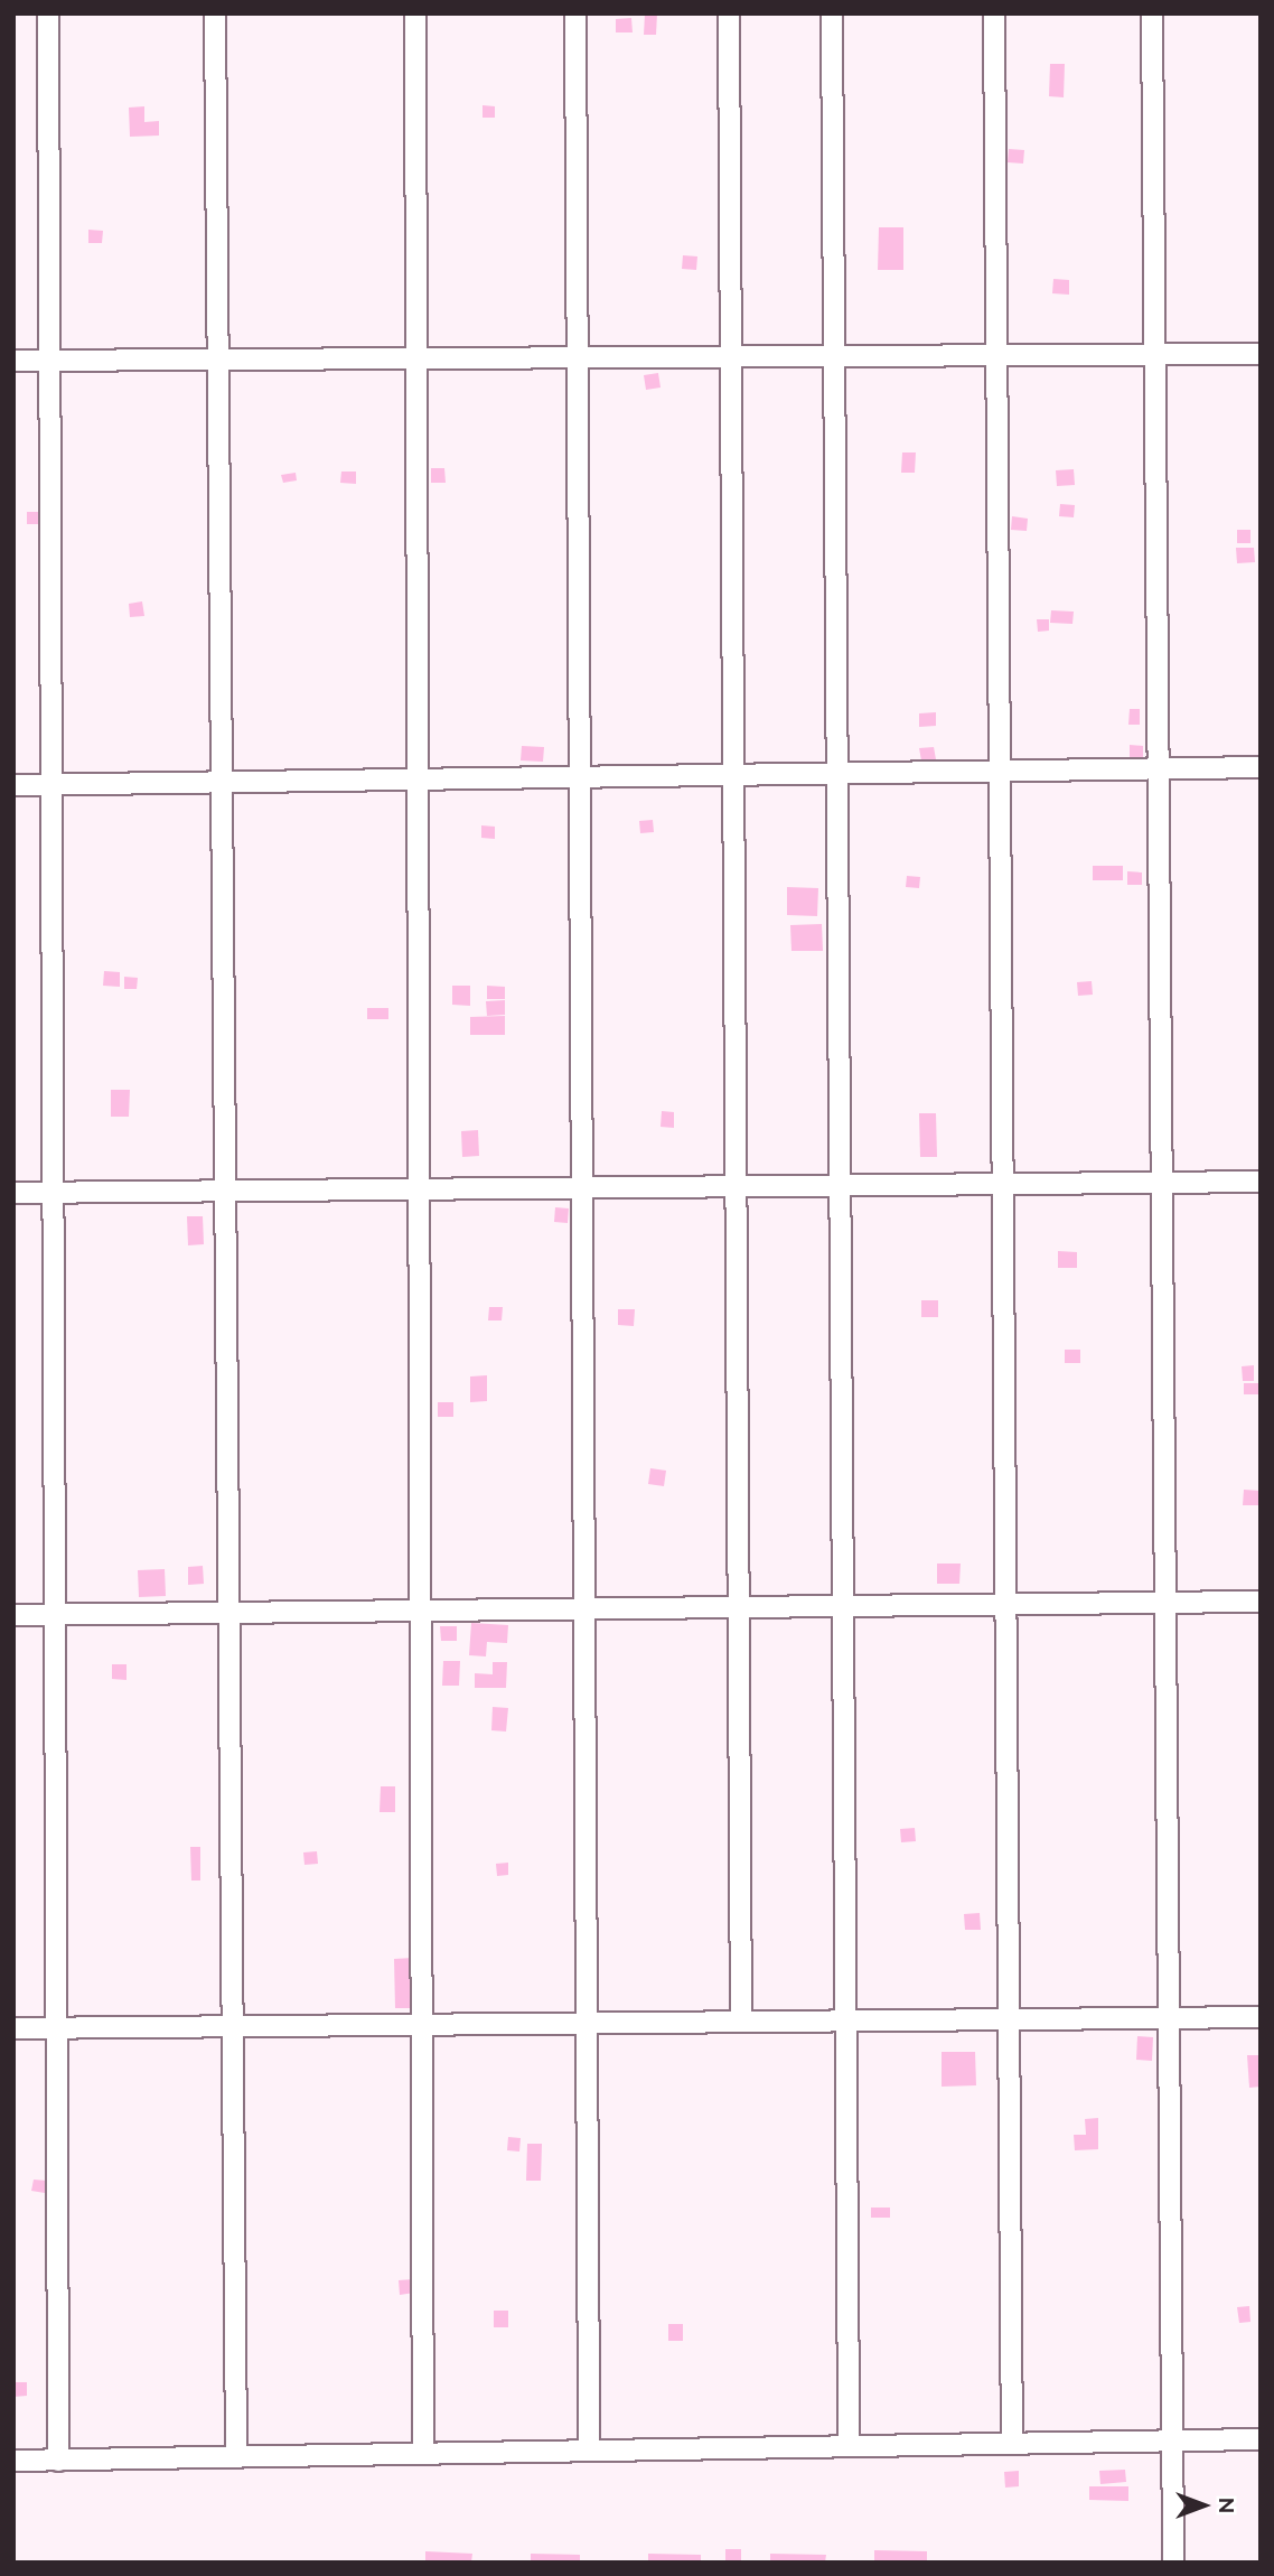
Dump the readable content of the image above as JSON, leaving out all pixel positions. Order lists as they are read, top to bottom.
{
  "north": "right"
}
